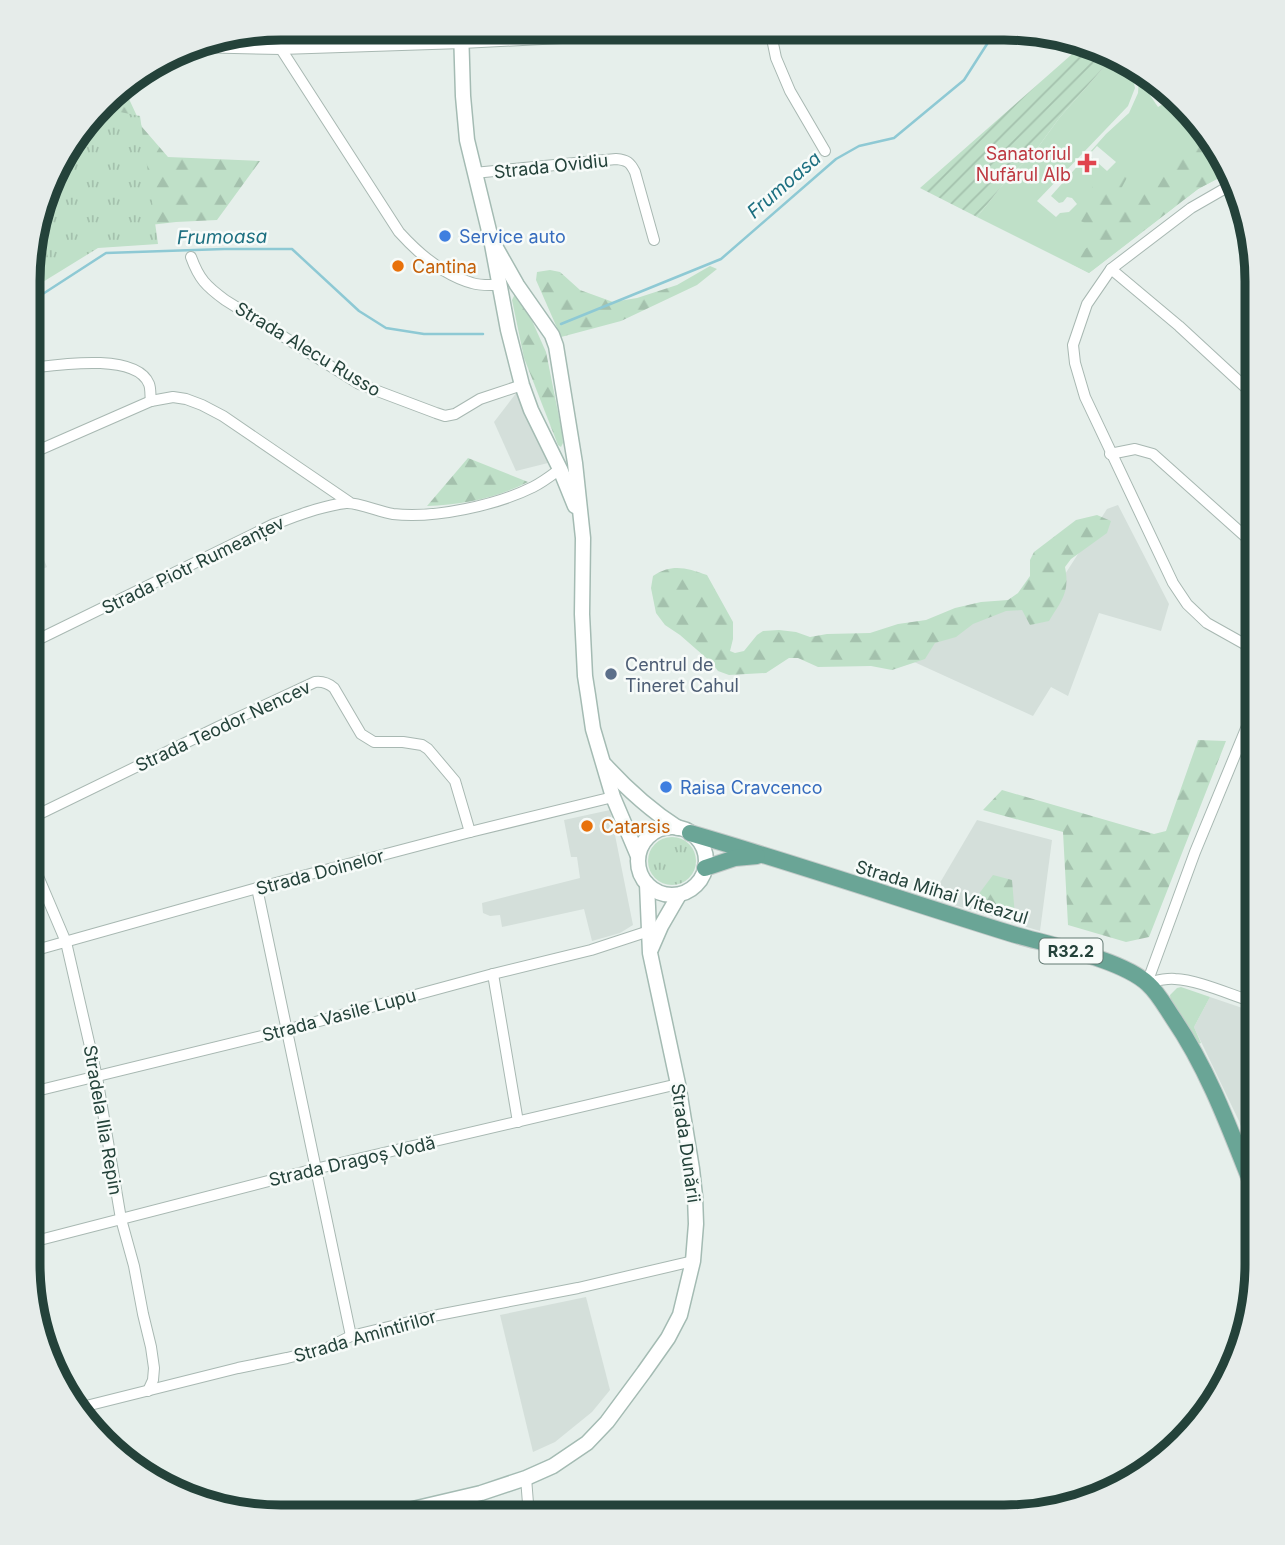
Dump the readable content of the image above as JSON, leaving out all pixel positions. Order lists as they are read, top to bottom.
{
  "streets": {
    "main road": ["Strada Mihai Viteazul", "R32.2", "Strada Dunării"],
    "street": [
      "Strada Ovidiu",
      "Strada Alecu Russo",
      "Strada Piotr Rumeanțev",
      "Strada Teodor Nencev",
      "Strada Doinelor",
      "Strada Vasile Lupu",
      "Stradela Ilia Repin",
      "Strada Dragoș Vodă",
      "Strada Amintirilor"
    ]
  },
  "crossings": [
    ["Strada Teodor Nencev", "Strada Doinelor"],
    ["Strada Doinelor", "Stradela Ilia Repin"],
    ["Strada Mihai Viteazul", "Strada Dunării"],
    ["Strada Vasile Lupu", "Stradela Ilia Repin"],
    ["Strada Vasile Lupu", "Strada Dunării"],
    ["Stradela Ilia Repin", "Strada Dragoș Vodă"],
    ["Stradela Ilia Repin", "Strada Amintirilor"],
    ["Strada Dunării", "Strada Dragoș Vodă"],
    ["Strada Dunării", "Strada Amintirilor"]
  ],
  "water": ["Frumoasa"],
  "places": {
    "health": ["Sanatoriul Nufărul Alb"],
    "other": [
      "Service auto",
      "Cantina",
      "Centrul de Tineret Cahul",
      "Raisa Cravcenco",
      "Catarsis"
    ]
  }
}
